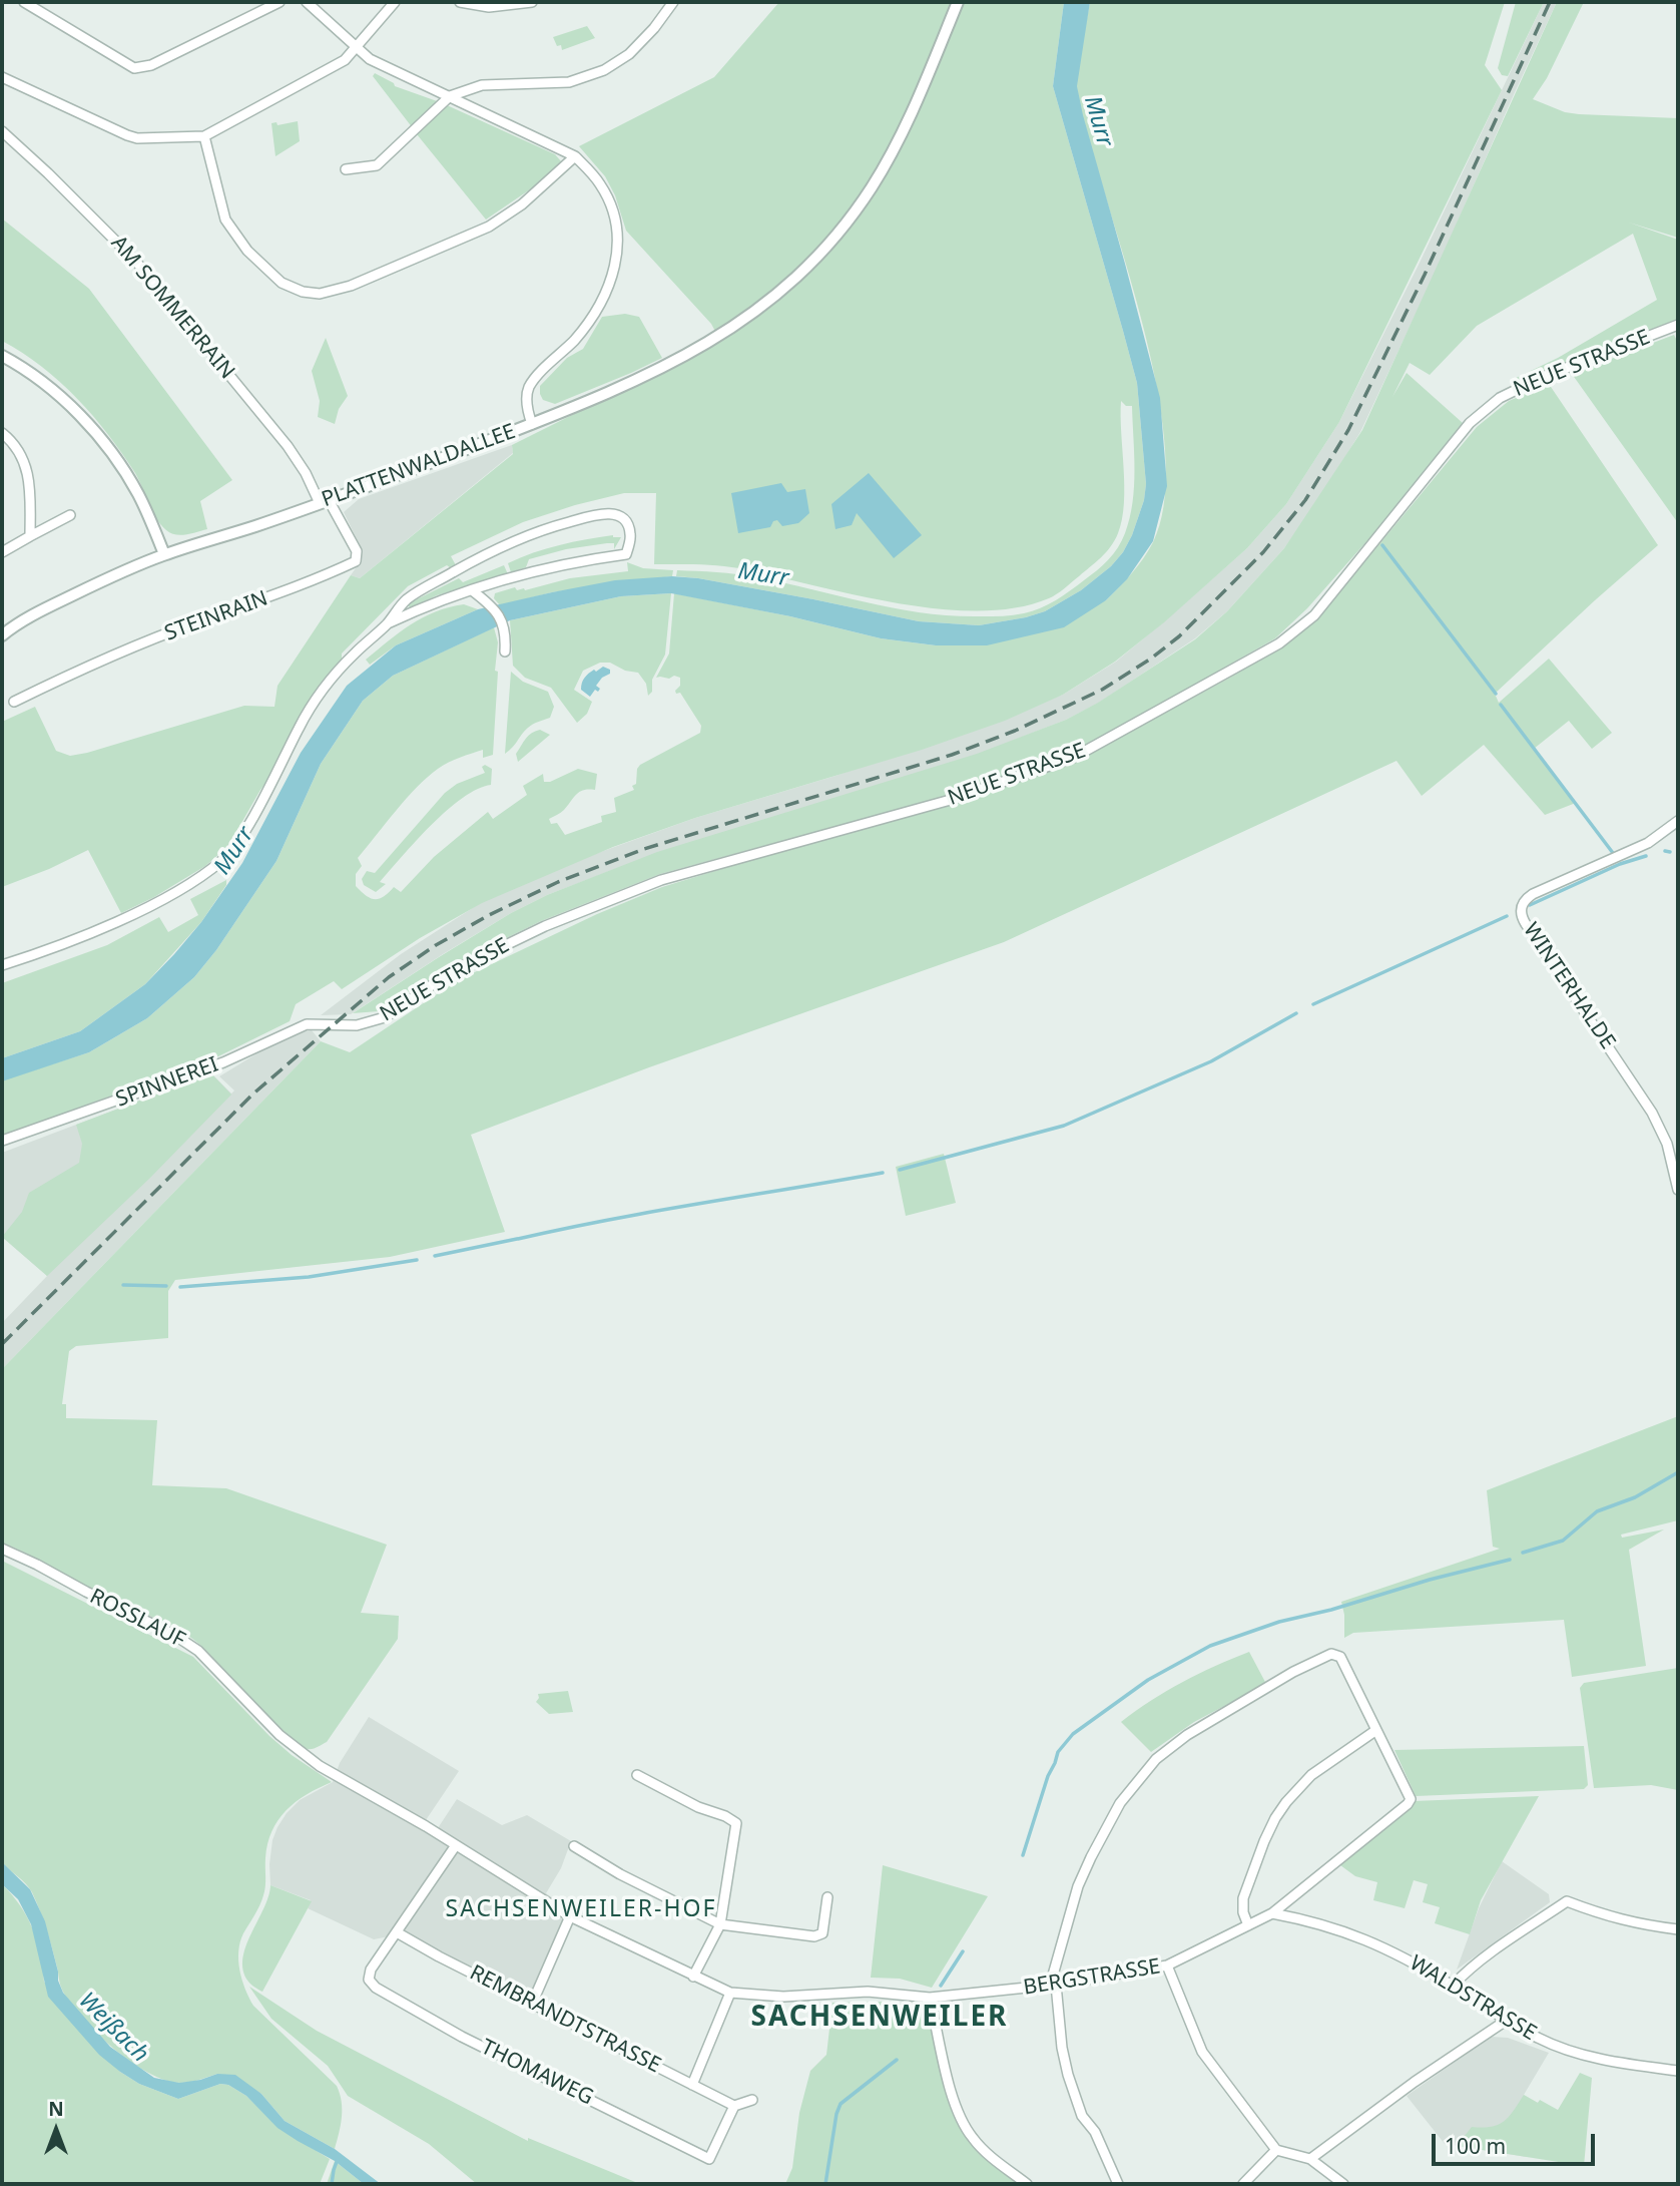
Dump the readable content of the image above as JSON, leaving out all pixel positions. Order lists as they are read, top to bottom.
{
  "streets": {
    "street": [
      "AM SOMMERRAIN",
      "NEUE STRASSE",
      "PLATTENWALDALLEE",
      "STEINRAIN",
      "WINTERHALDE",
      "SPINNEREI",
      "ROSSLAUF",
      "BERGSTRASSE",
      "WALDSTRASSE",
      "REMBRANDTSTRASSE",
      "THOMAWEG"
    ]
  },
  "crossings": [
    ["AM SOMMERRAIN", "PLATTENWALDALLEE"],
    ["AM SOMMERRAIN", "STEINRAIN"],
    ["NEUE STRASSE", "SPINNEREI"],
    ["PLATTENWALDALLEE", "STEINRAIN"],
    ["ROSSLAUF", "BERGSTRASSE"],
    ["BERGSTRASSE", "WALDSTRASSE"],
    ["REMBRANDTSTRASSE", "THOMAWEG"]
  ],
  "districts": ["SACHSENWEILER-HOF", "SACHSENWEILER"],
  "water": ["Murr", "Weißach"],
  "scale_bar": "100 m",
  "north": "top"
}
